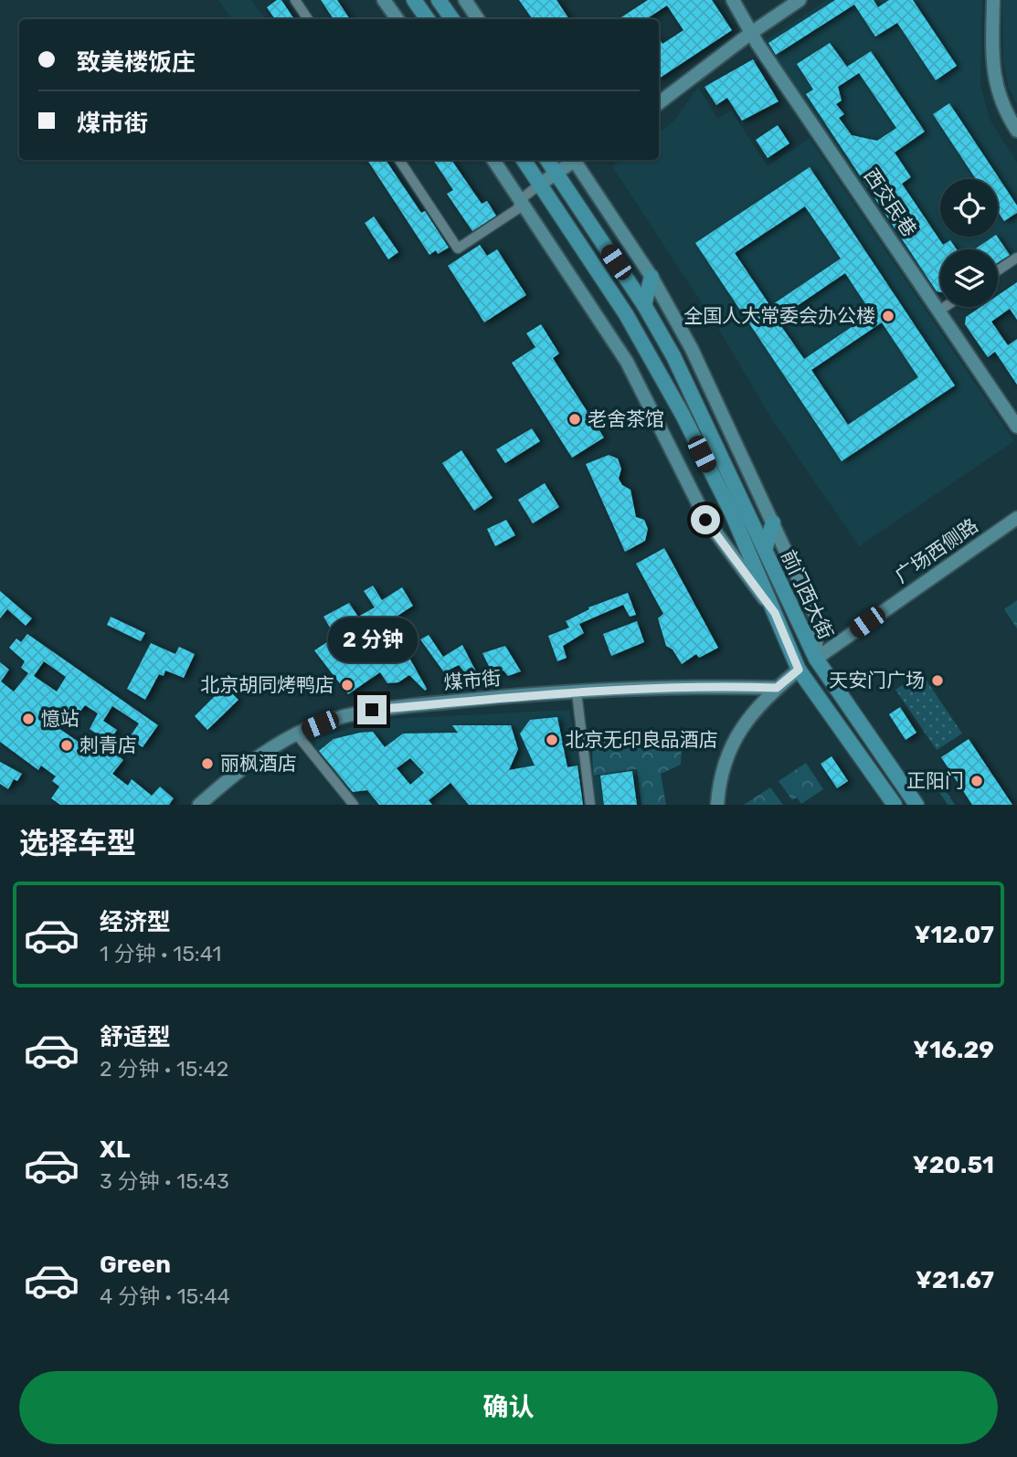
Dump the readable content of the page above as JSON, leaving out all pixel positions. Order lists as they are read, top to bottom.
{
  "streets": {
    "main road": ["前门西大街"],
    "street": ["西交民巷", "广场西侧路", "煤市街"]
  },
  "crossings": [
    ["广场西侧路", "前门西大街"]
  ],
  "places": [
    "全国人大常委会办公楼",
    "老舍茶馆",
    "天安门广场",
    "北京胡同烤鸭店",
    "憶站",
    "北京无印良品酒店",
    "刺青店",
    "丽枫酒店",
    "正阳门"
  ],
  "page": {
    "banner": ["致美楼饭庄", "煤市街"],
    "bubble": "2 分钟",
    "heading": "选择车型",
    "list": [
      {
        "name": "经济型",
        "note": "1 分钟 · 15:41",
        "value": "¥12.07"
      },
      {
        "name": "舒适型",
        "note": "2 分钟 · 15:42",
        "value": "¥16.29"
      },
      {
        "name": "XL",
        "note": "3 分钟 · 15:43",
        "value": "¥20.51"
      },
      {
        "name": "Green",
        "note": "4 分钟 · 15:44",
        "value": "¥21.67"
      }
    ],
    "buttons": "确认"
  }
}
